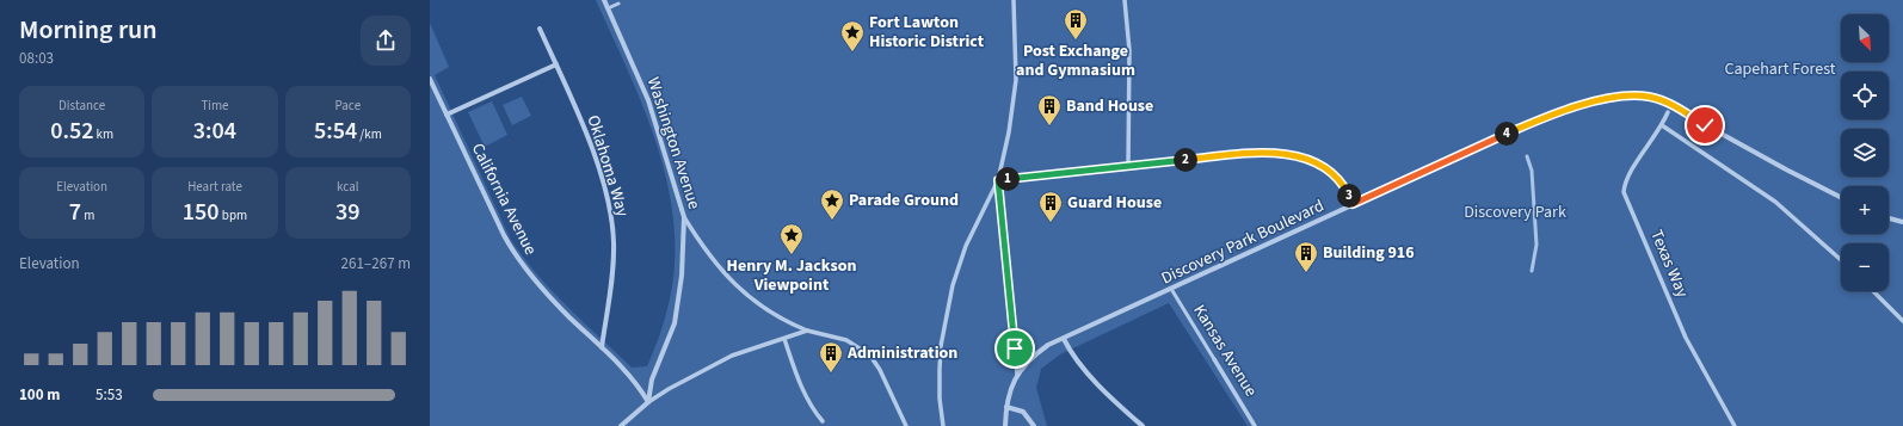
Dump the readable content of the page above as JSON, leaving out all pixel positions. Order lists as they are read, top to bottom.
{
  "streets": {
    "street": [
      "Washington Avenue",
      "Oklahoma Way",
      "California Avenue",
      "Discovery Park Boulevard",
      "Texas Way",
      "Kansas Avenue"
    ]
  },
  "crossings": [
    ["Washington Avenue", "California Avenue"],
    ["Oklahoma Way", "California Avenue"],
    ["Discovery Park Boulevard", "Kansas Avenue"]
  ],
  "parks": ["Capehart Forest", "Discovery Park"],
  "places": {
    "building": [
      "Post Exchange and Gymnasium",
      "Band House",
      "Guard House",
      "Building 916",
      "Administration"
    ],
    "place": ["Fort Lawton Historic District", "Parade Ground", "Henry M. Jackson Viewpoint"]
  },
  "north": "bottom right",
  "page": {
    "heading": ["Morning run", "08:03"],
    "map_buttons": ["+", "−"],
    "stats": [
      ["Distance", "0.52 km"],
      ["Time", "3:04"],
      ["Pace", "5:54 /km"],
      ["Elevation", "7 m"],
      ["Heart rate", "150 bpm"],
      ["kcal", "39"]
    ],
    "pins": [
      "4",
      "2",
      "1",
      "3"
    ],
    "chart": ["Elevation", "261–267 m"],
    "list": [
      {
        "name": "100 m",
        "note": "5:53"
      }
    ]
  }
}
